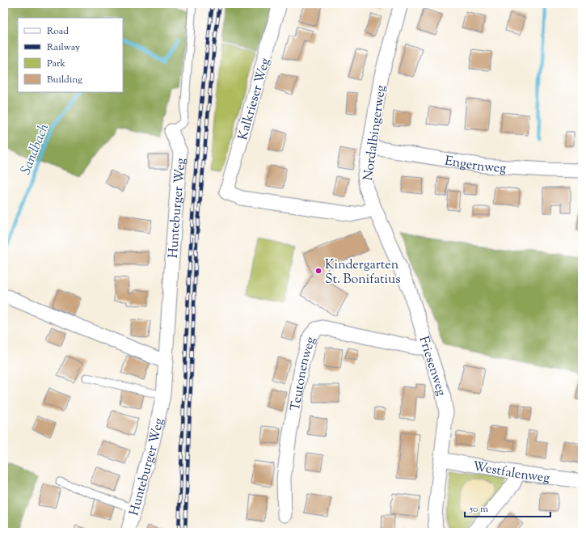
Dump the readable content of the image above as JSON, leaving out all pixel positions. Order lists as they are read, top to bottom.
{
  "streets": {
    "street": [
      "Kalkrieser Weg",
      "Nordalbingerweg",
      "Engernweg",
      "Hunteburger Weg",
      "Friesenweg",
      "Teutonenweg",
      "Westfalenweg"
    ]
  },
  "crossings": [
    ["Kalkrieser Weg", "Nordalbingerweg"],
    ["Kalkrieser Weg", "Friesenweg"],
    ["Nordalbingerweg", "Engernweg"],
    ["Nordalbingerweg", "Friesenweg"],
    ["Friesenweg", "Teutonenweg"],
    ["Friesenweg", "Westfalenweg"]
  ],
  "water": ["Sandbach"],
  "places": ["Kindergarten St. Bonifatius"],
  "legend": [
    "Road",
    "Railway",
    "Park",
    "Building"
  ],
  "scale_bar": "50 m"
}
